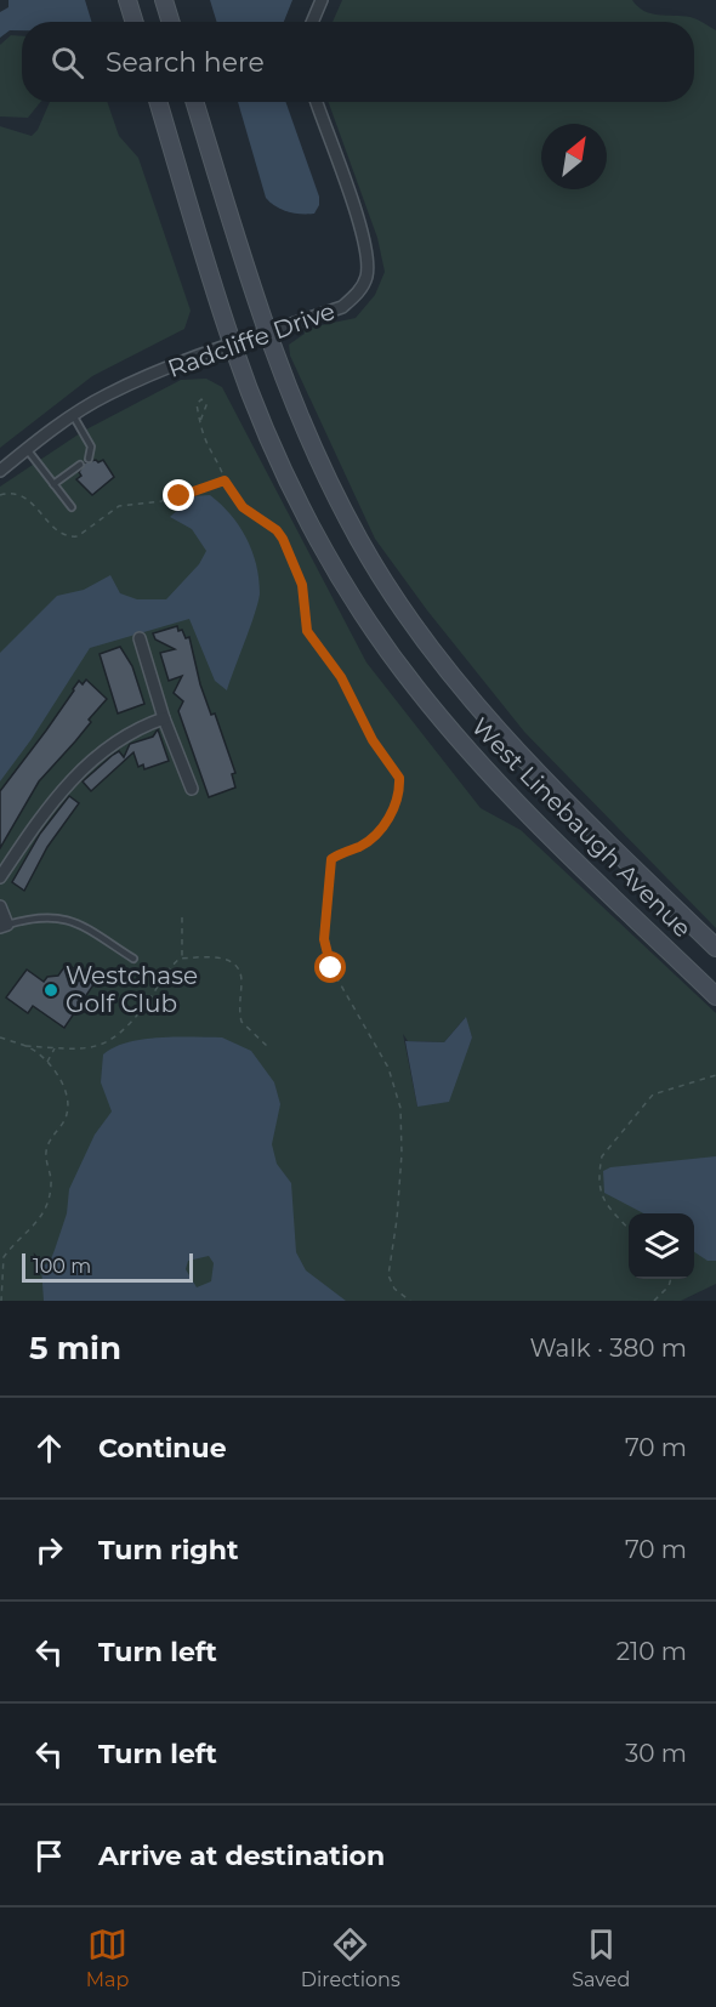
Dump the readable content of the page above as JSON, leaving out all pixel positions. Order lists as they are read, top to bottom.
{
  "streets": {
    "main road": ["West Linebaugh Avenue"],
    "street": ["Radcliffe Drive"]
  },
  "crossings": [
    ["Radcliffe Drive", "West Linebaugh Avenue"]
  ],
  "places": ["Westchase Golf Club"],
  "scale_bar": "100 m",
  "north": "top right",
  "page": {
    "search": "Search here",
    "scale": "100 m",
    "heading": ["5 min", "Walk · 380 m"],
    "list": [
      ["Continue", "70 m"],
      ["Turn right", "70 m"],
      ["Turn left", "210 m"],
      ["Turn left", "30 m"],
      "Arrive at destination"
    ],
    "nav": ["Map", "Directions", "Saved"]
  }
}
